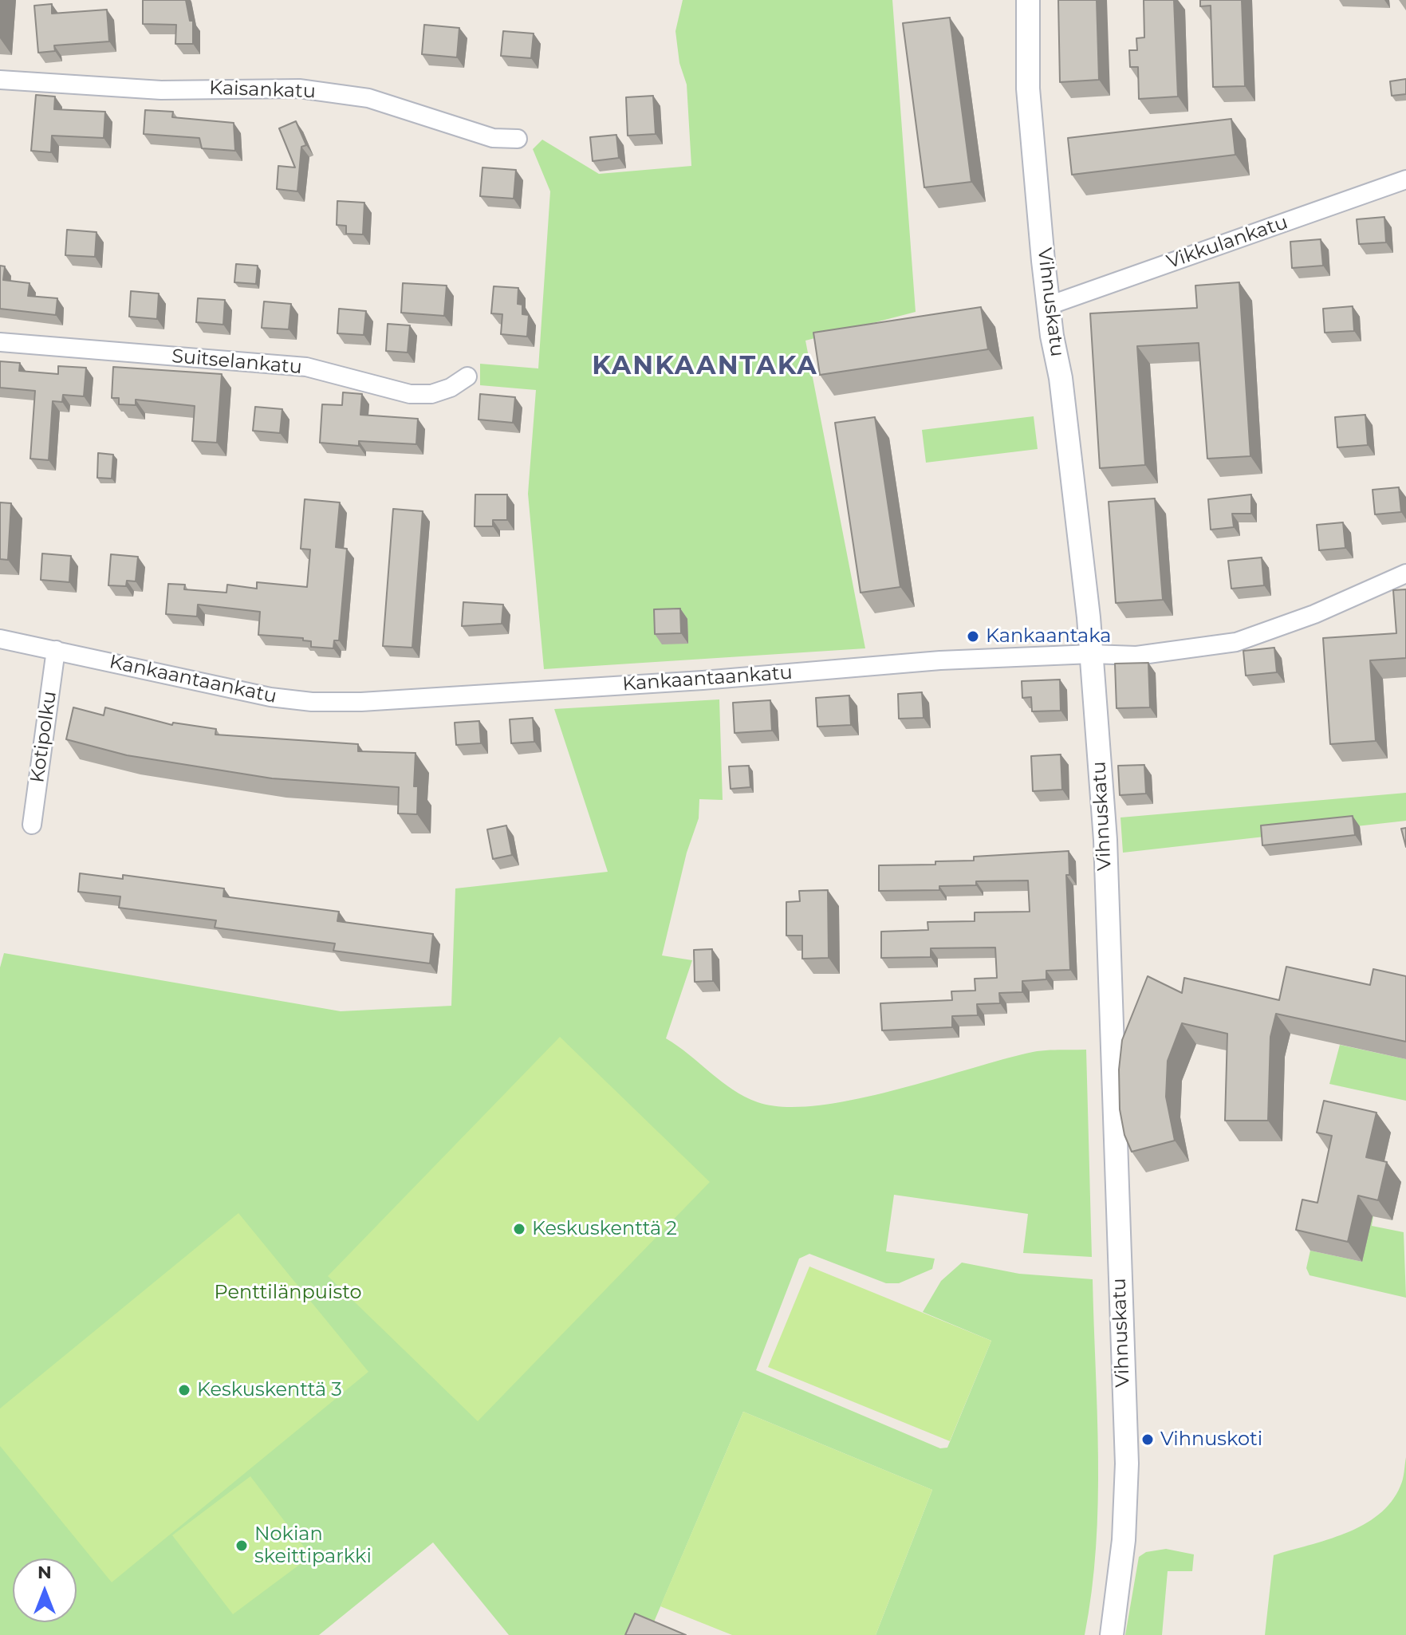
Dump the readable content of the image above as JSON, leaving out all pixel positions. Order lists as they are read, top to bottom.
{
  "streets": {
    "street": [
      "Kaisankatu",
      "Vikkulankatu",
      "Vihnuskatu",
      "Suitselankatu",
      "Kankaantaankatu",
      "Kotipolku"
    ]
  },
  "crossings": [
    ["Vikkulankatu", "Vihnuskatu"],
    ["Vihnuskatu", "Kankaantaankatu"],
    ["Kankaantaankatu", "Kotipolku"]
  ],
  "districts": ["KANKAANTAKA"],
  "parks": ["Penttilänpuisto"],
  "places": [
    "Kankaantaka",
    "Keskuskenttä 2",
    "Keskuskenttä 3",
    "Vihnuskoti",
    "Nokian skeittiparkki"
  ],
  "north": "top"
}
